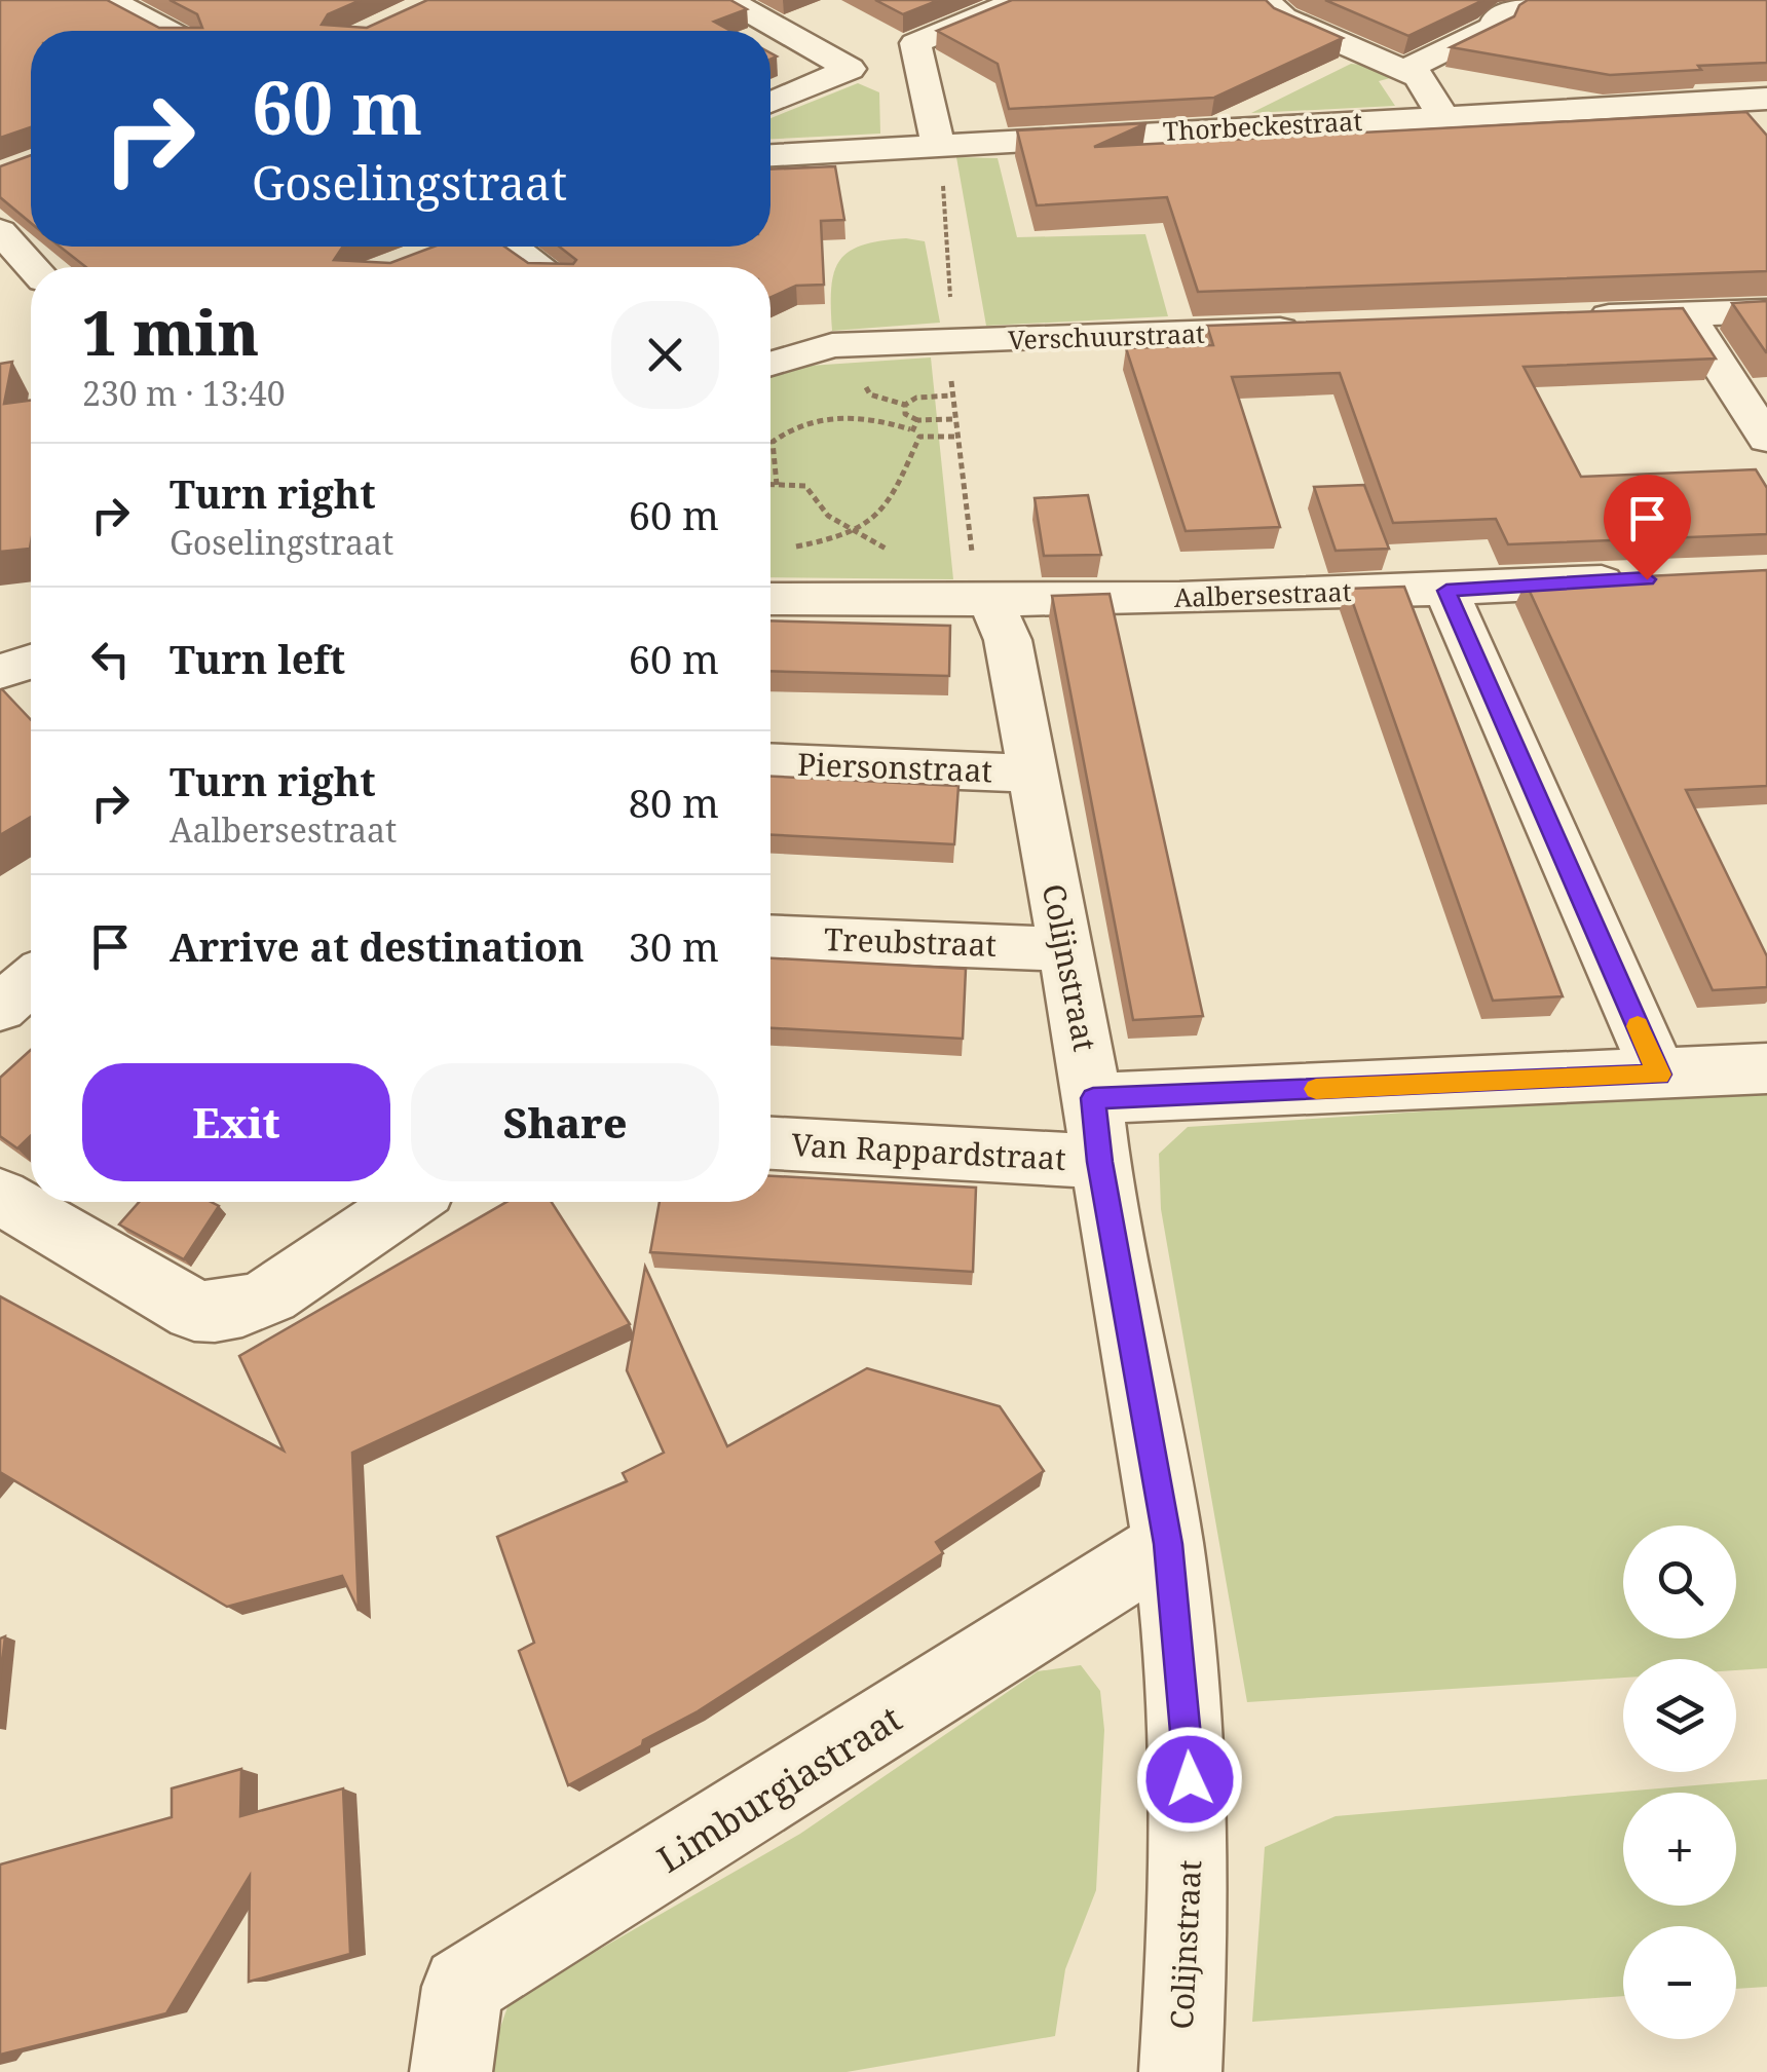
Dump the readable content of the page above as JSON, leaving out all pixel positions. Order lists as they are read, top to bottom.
{
  "streets": {
    "street": [
      "Thorbeckestraat",
      "Verschuurstraat",
      "Aalbersestraat",
      "Piersonstraat",
      "Treubstraat",
      "Colijnstraat",
      "Van Rappardstraat",
      "Limburgiastraat"
    ]
  },
  "crossings": [
    ["Aalbersestraat", "Colijnstraat"],
    ["Piersonstraat", "Colijnstraat"],
    ["Treubstraat", "Colijnstraat"],
    ["Colijnstraat", "Van Rappardstraat"],
    ["Colijnstraat", "Limburgiastraat"]
  ],
  "page": {
    "turn": ["60 m", "Goselingstraat"],
    "heading": ["1 min", "230 m · 13:40"],
    "list": [
      {
        "name": "Turn right",
        "note": "Goselingstraat",
        "value": "60 m"
      },
      {
        "name": "Turn left",
        "value": "60 m"
      },
      {
        "name": "Turn right",
        "note": "Aalbersestraat",
        "value": "80 m"
      },
      {
        "name": "Arrive at destination",
        "value": "30 m"
      }
    ],
    "buttons": ["Exit", "Share"],
    "map_buttons": ["+", "−"]
  }
}
